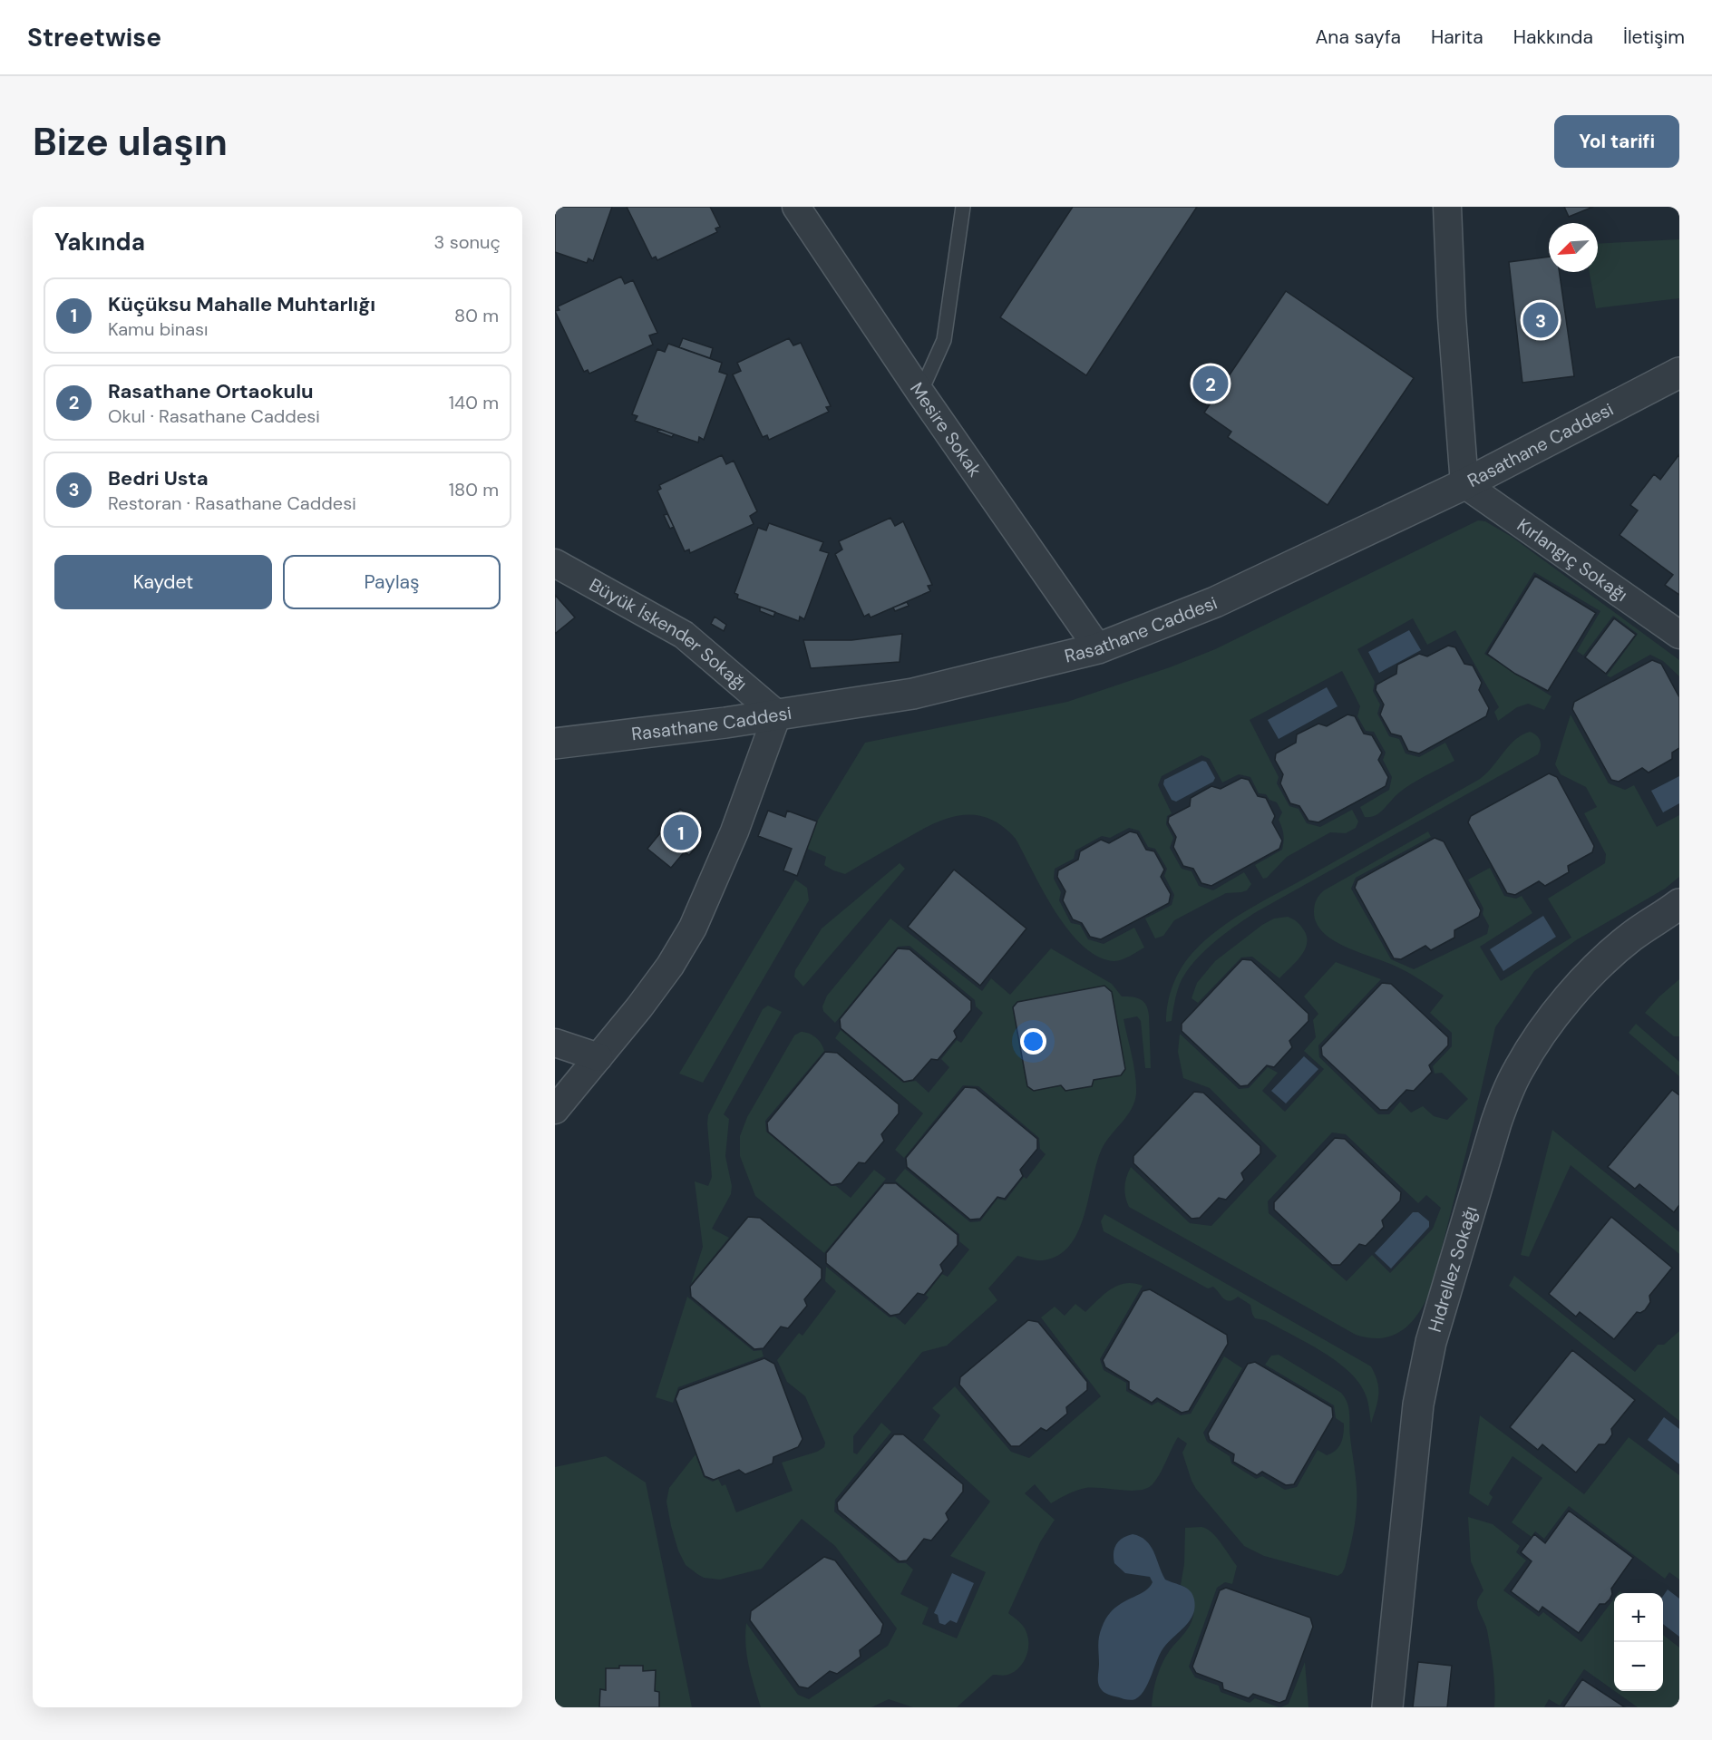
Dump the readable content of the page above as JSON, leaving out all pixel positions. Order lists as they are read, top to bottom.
{
  "streets": {
    "street": [
      "Mesire Sokak",
      "Rasathane Caddesi",
      "Kırlangıç Sokağı",
      "Büyük İskender Sokağı",
      "Hıdrellez Sokağı"
    ]
  },
  "crossings": [
    ["Mesire Sokak", "Rasathane Caddesi"],
    ["Rasathane Caddesi", "Kırlangıç Sokağı"],
    ["Rasathane Caddesi", "Büyük İskender Sokağı"]
  ],
  "north": "bottom left",
  "page": {
    "header": "Streetwise",
    "nav": [
      "Ana sayfa",
      "Harita",
      "Hakkında",
      "İletişim"
    ],
    "buttons": [
      "Yol tarifi",
      ["Kaydet", "Paylaş"]
    ],
    "title": "Bize ulaşın",
    "heading": ["Yakında", "3 sonuç"],
    "list": [
      {
        "mark": "1",
        "name": "Küçüksu Mahalle Muhtarlığı",
        "note": "Kamu binası",
        "value": "80 m"
      },
      {
        "mark": "2",
        "name": "Rasathane Ortaokulu",
        "note": "Okul · Rasathane Caddesi",
        "value": "140 m"
      },
      {
        "mark": "3",
        "name": "Bedri Usta",
        "note": "Restoran · Rasathane Caddesi",
        "value": "180 m"
      }
    ],
    "pins": ["3", "2", "1"],
    "map_buttons": ["+", "−"]
  }
}
